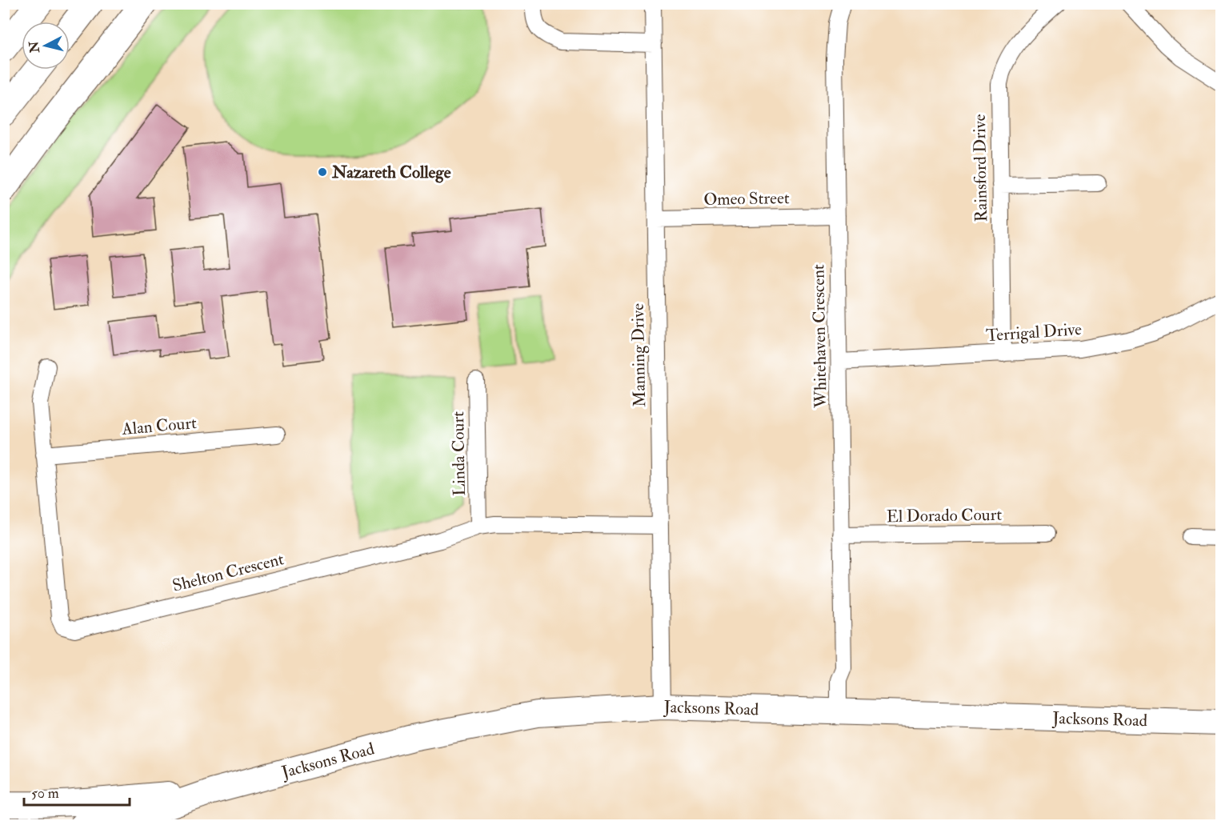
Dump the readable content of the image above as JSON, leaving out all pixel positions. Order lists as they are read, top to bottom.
{
  "streets": {
    "main road": ["Jacksons Road"],
    "street": [
      "Rainsford Drive",
      "Omeo Street",
      "Terrigal Drive",
      "Whitehaven Crescent",
      "Manning Drive",
      "Alan Court",
      "Linda Court",
      "El Dorado Court",
      "Shelton Crescent"
    ]
  },
  "crossings": [
    ["Rainsford Drive", "Terrigal Drive"],
    ["Omeo Street", "Whitehaven Crescent"],
    ["Omeo Street", "Manning Drive"],
    ["Terrigal Drive", "Whitehaven Crescent"],
    ["Whitehaven Crescent", "El Dorado Court"],
    ["Whitehaven Crescent", "Jacksons Road"],
    ["Manning Drive", "Shelton Crescent"],
    ["Manning Drive", "Jacksons Road"],
    ["Alan Court", "Shelton Crescent"],
    ["Linda Court", "Shelton Crescent"]
  ],
  "places": ["Nazareth College"],
  "scale_bar": "50 m",
  "north": "left"
}
